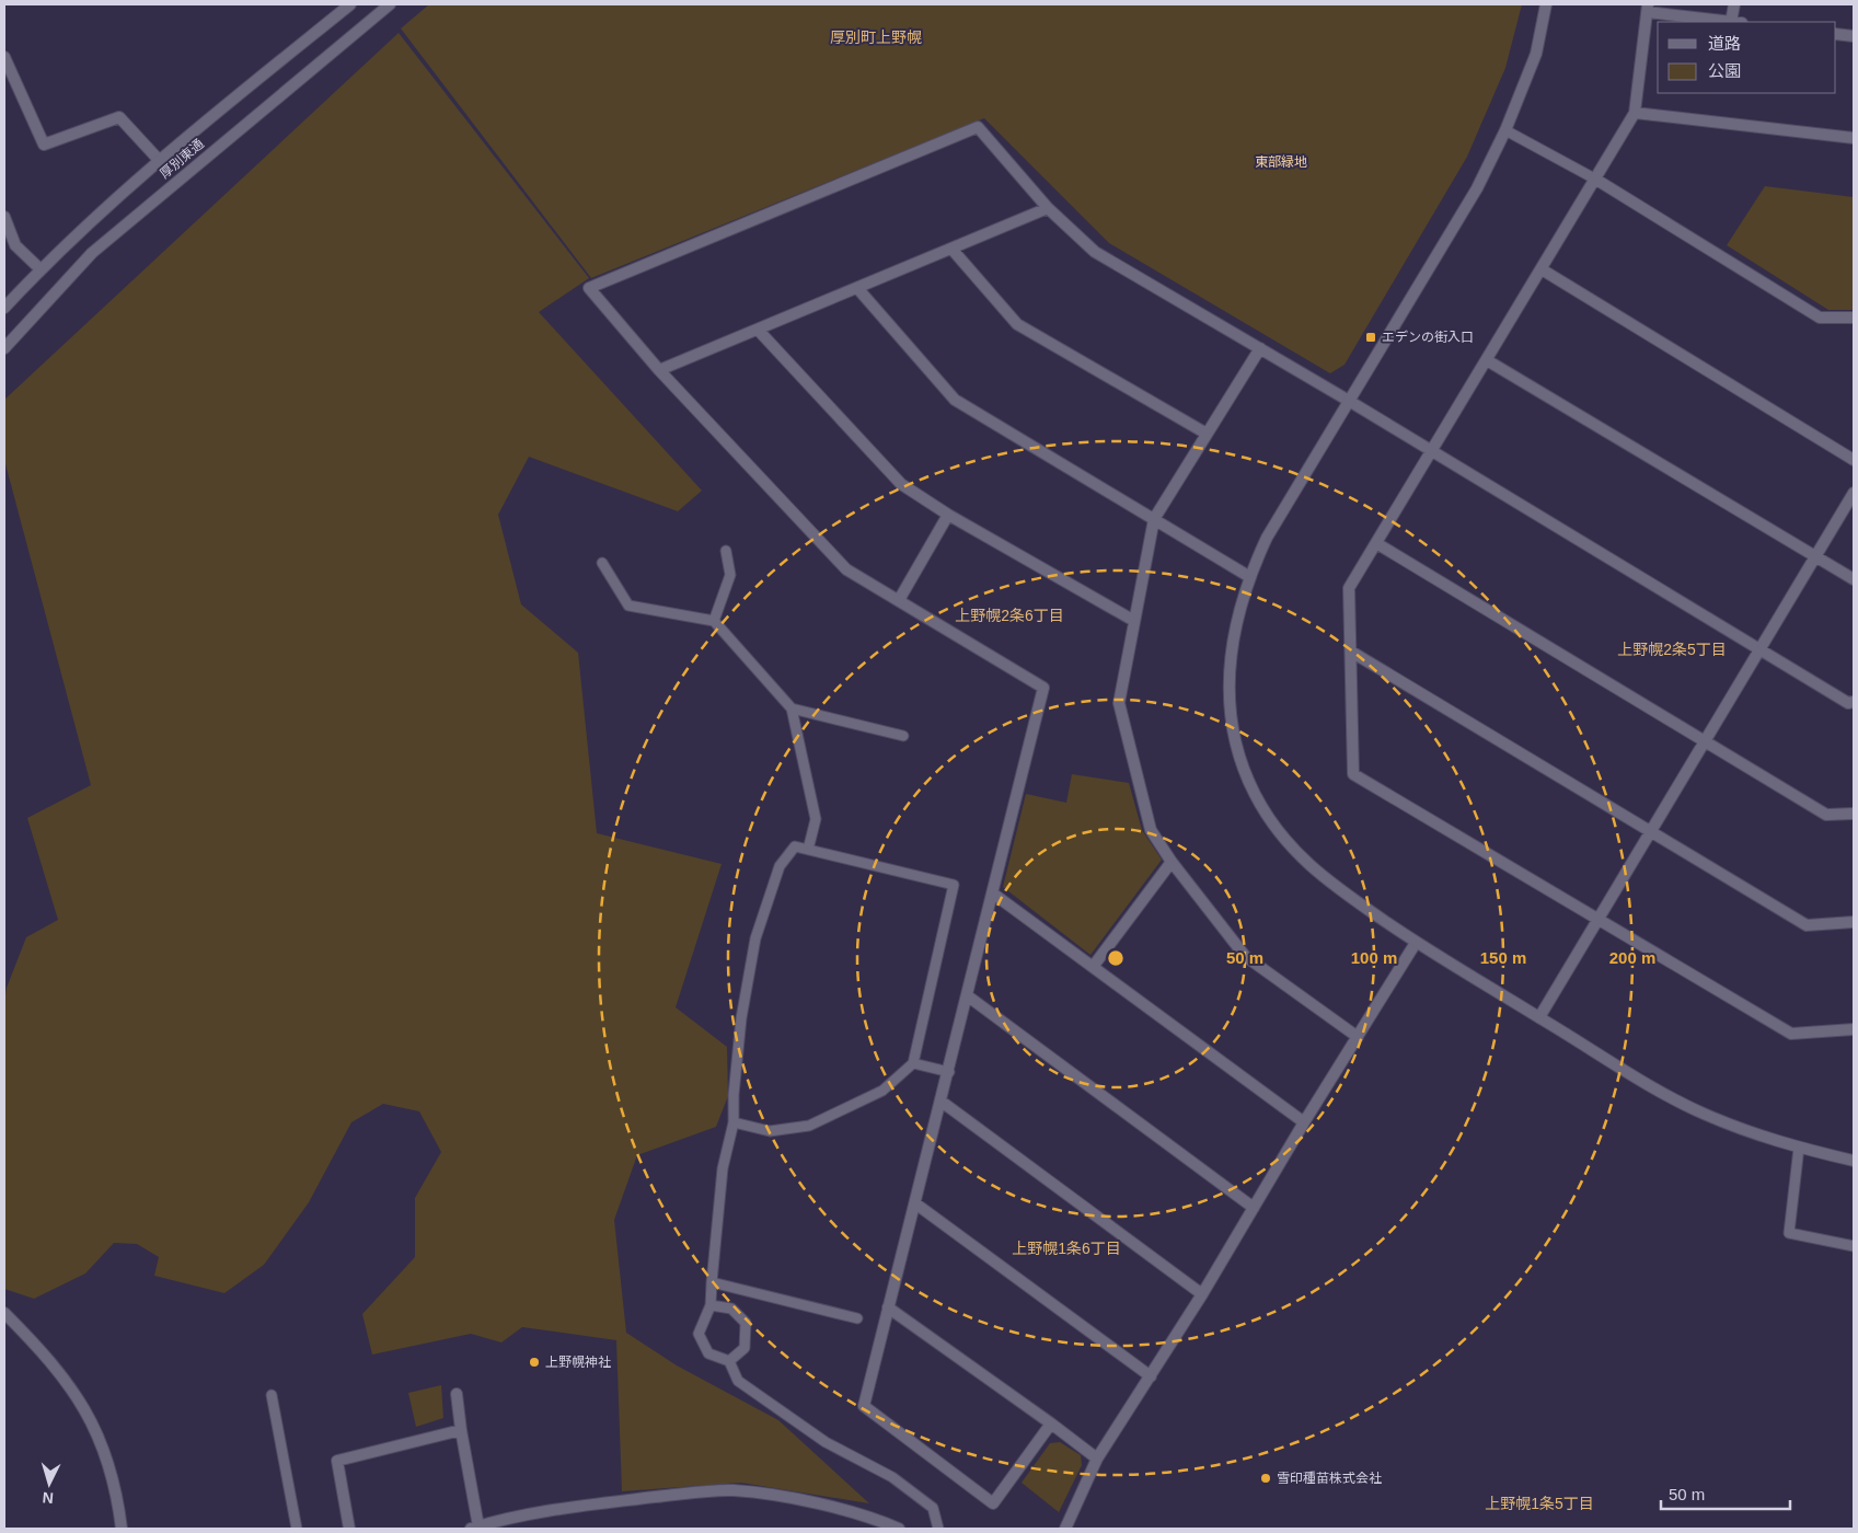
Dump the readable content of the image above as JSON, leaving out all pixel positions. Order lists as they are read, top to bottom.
{
  "streets": {
    "street": ["厚別東通"]
  },
  "districts": [
    "厚別町上野幌",
    "上野幌2条6丁目",
    "上野幌2条5丁目",
    "上野幌1条6丁目",
    "上野幌1条5丁目"
  ],
  "parks": ["東部緑地"],
  "places": {
    "transit": ["エデンの街入口"],
    "other": ["上野幌神社", "雪印種苗株式会社"]
  },
  "legend": ["道路", "公園"],
  "scale_bar": "50 m",
  "north": "bottom",
  "rings": [
    "50 m",
    "100 m",
    "150 m",
    "200 m"
  ]
}
